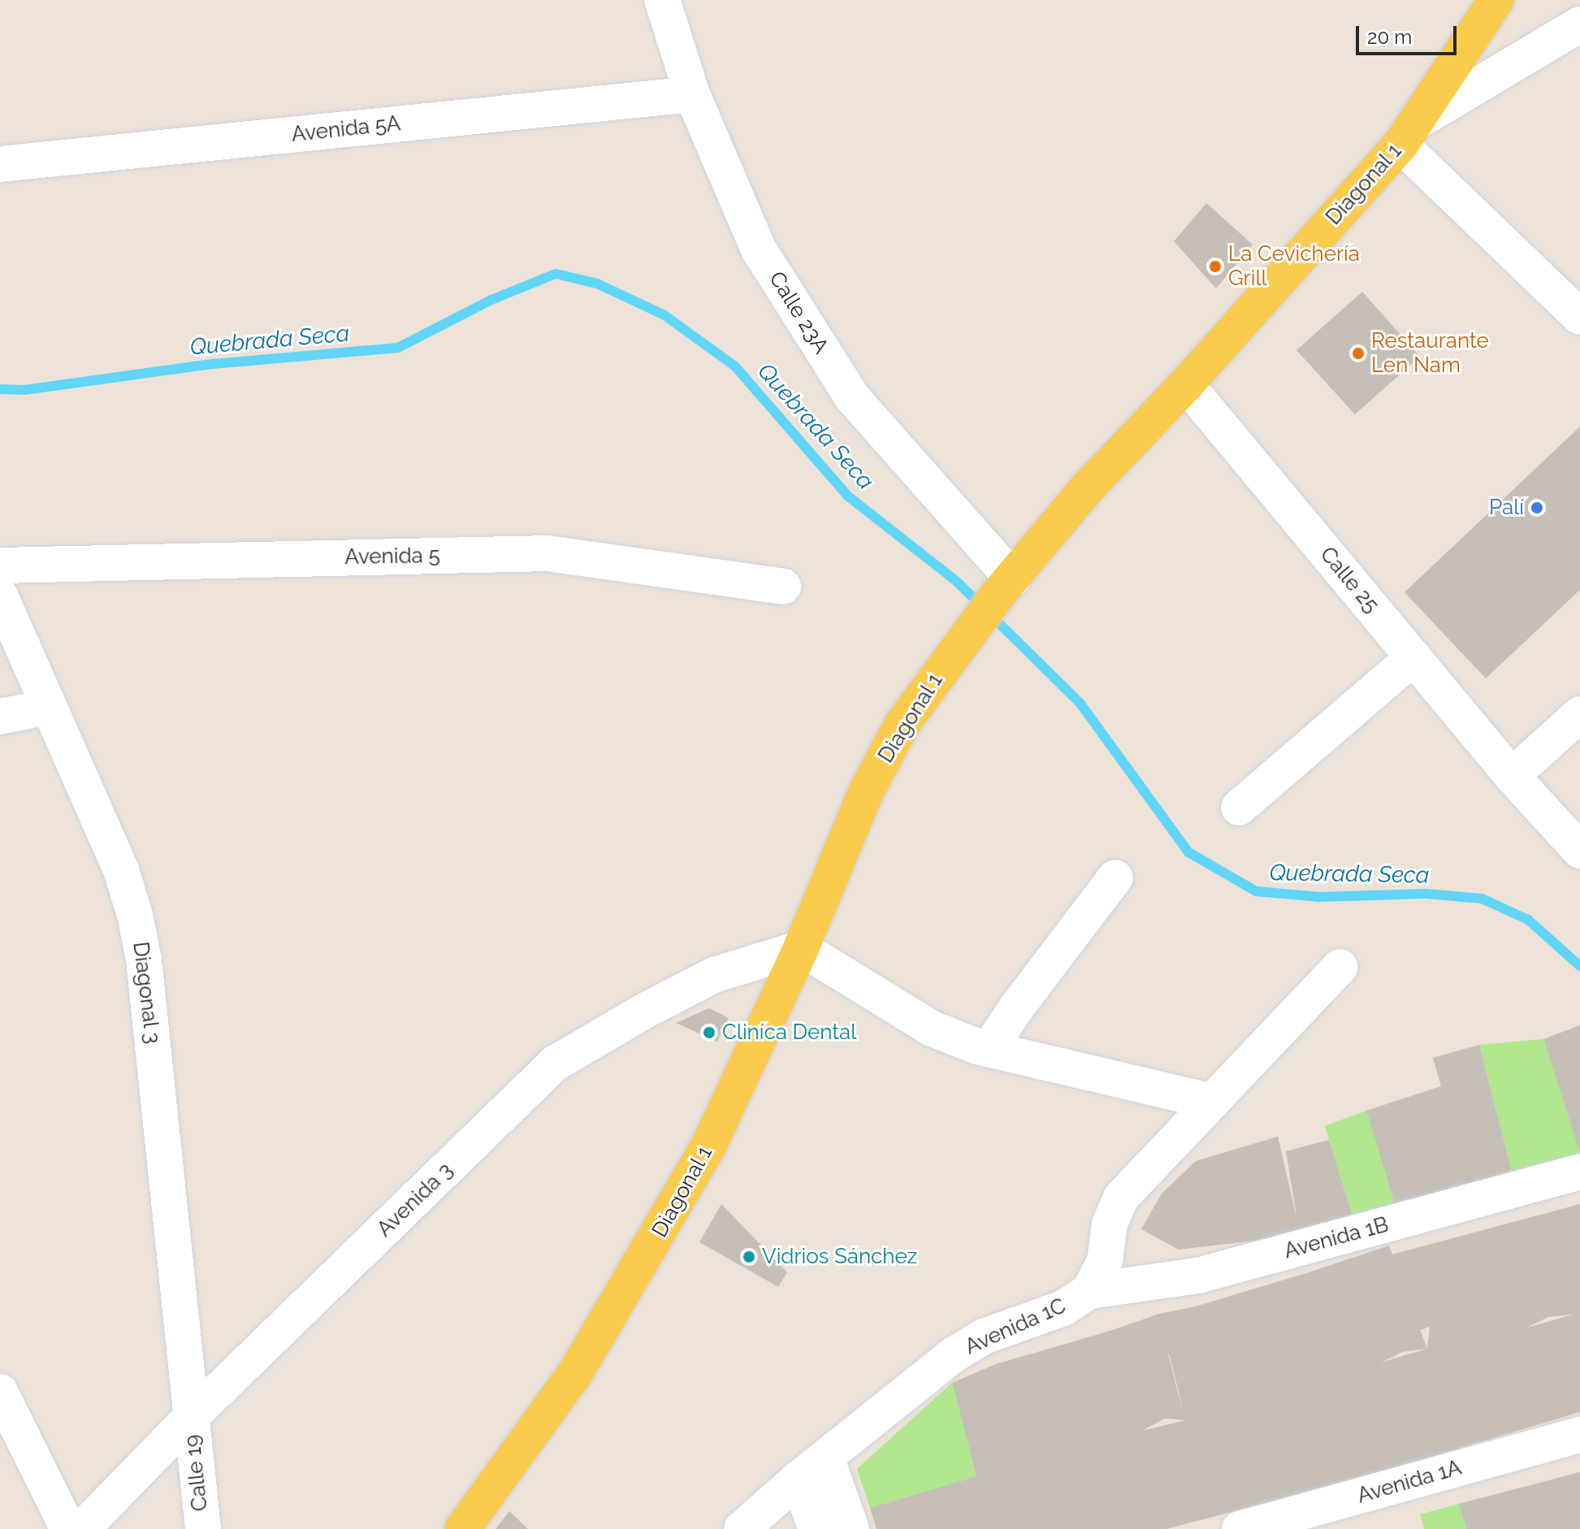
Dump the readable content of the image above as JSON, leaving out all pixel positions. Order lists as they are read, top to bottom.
{
  "streets": {
    "main road": ["Diagonal 1"],
    "street": [
      "Avenida 5A",
      "Calle 23A",
      "Avenida 5",
      "Calle 25",
      "Diagonal 3",
      "Avenida 3",
      "Avenida 1B",
      "Avenida 1C",
      "Calle 19",
      "Avenida 1A"
    ]
  },
  "crossings": [
    ["Avenida 5A", "Calle 23A"],
    ["Diagonal 1", "Calle 23A"],
    ["Diagonal 1", "Calle 25"],
    ["Diagonal 1", "Avenida 3"],
    ["Diagonal 3", "Avenida 3"],
    ["Diagonal 3", "Calle 19"],
    ["Avenida 3", "Calle 19"],
    ["Avenida 1B", "Avenida 1C"]
  ],
  "water": ["Quebrada Seca"],
  "places": [
    "La Cevichería Grill",
    "Restaurante Len Nam",
    "Palí",
    "Cliníca Dental",
    "Vidrios Sánchez"
  ],
  "scale_bar": "20 m"
}
